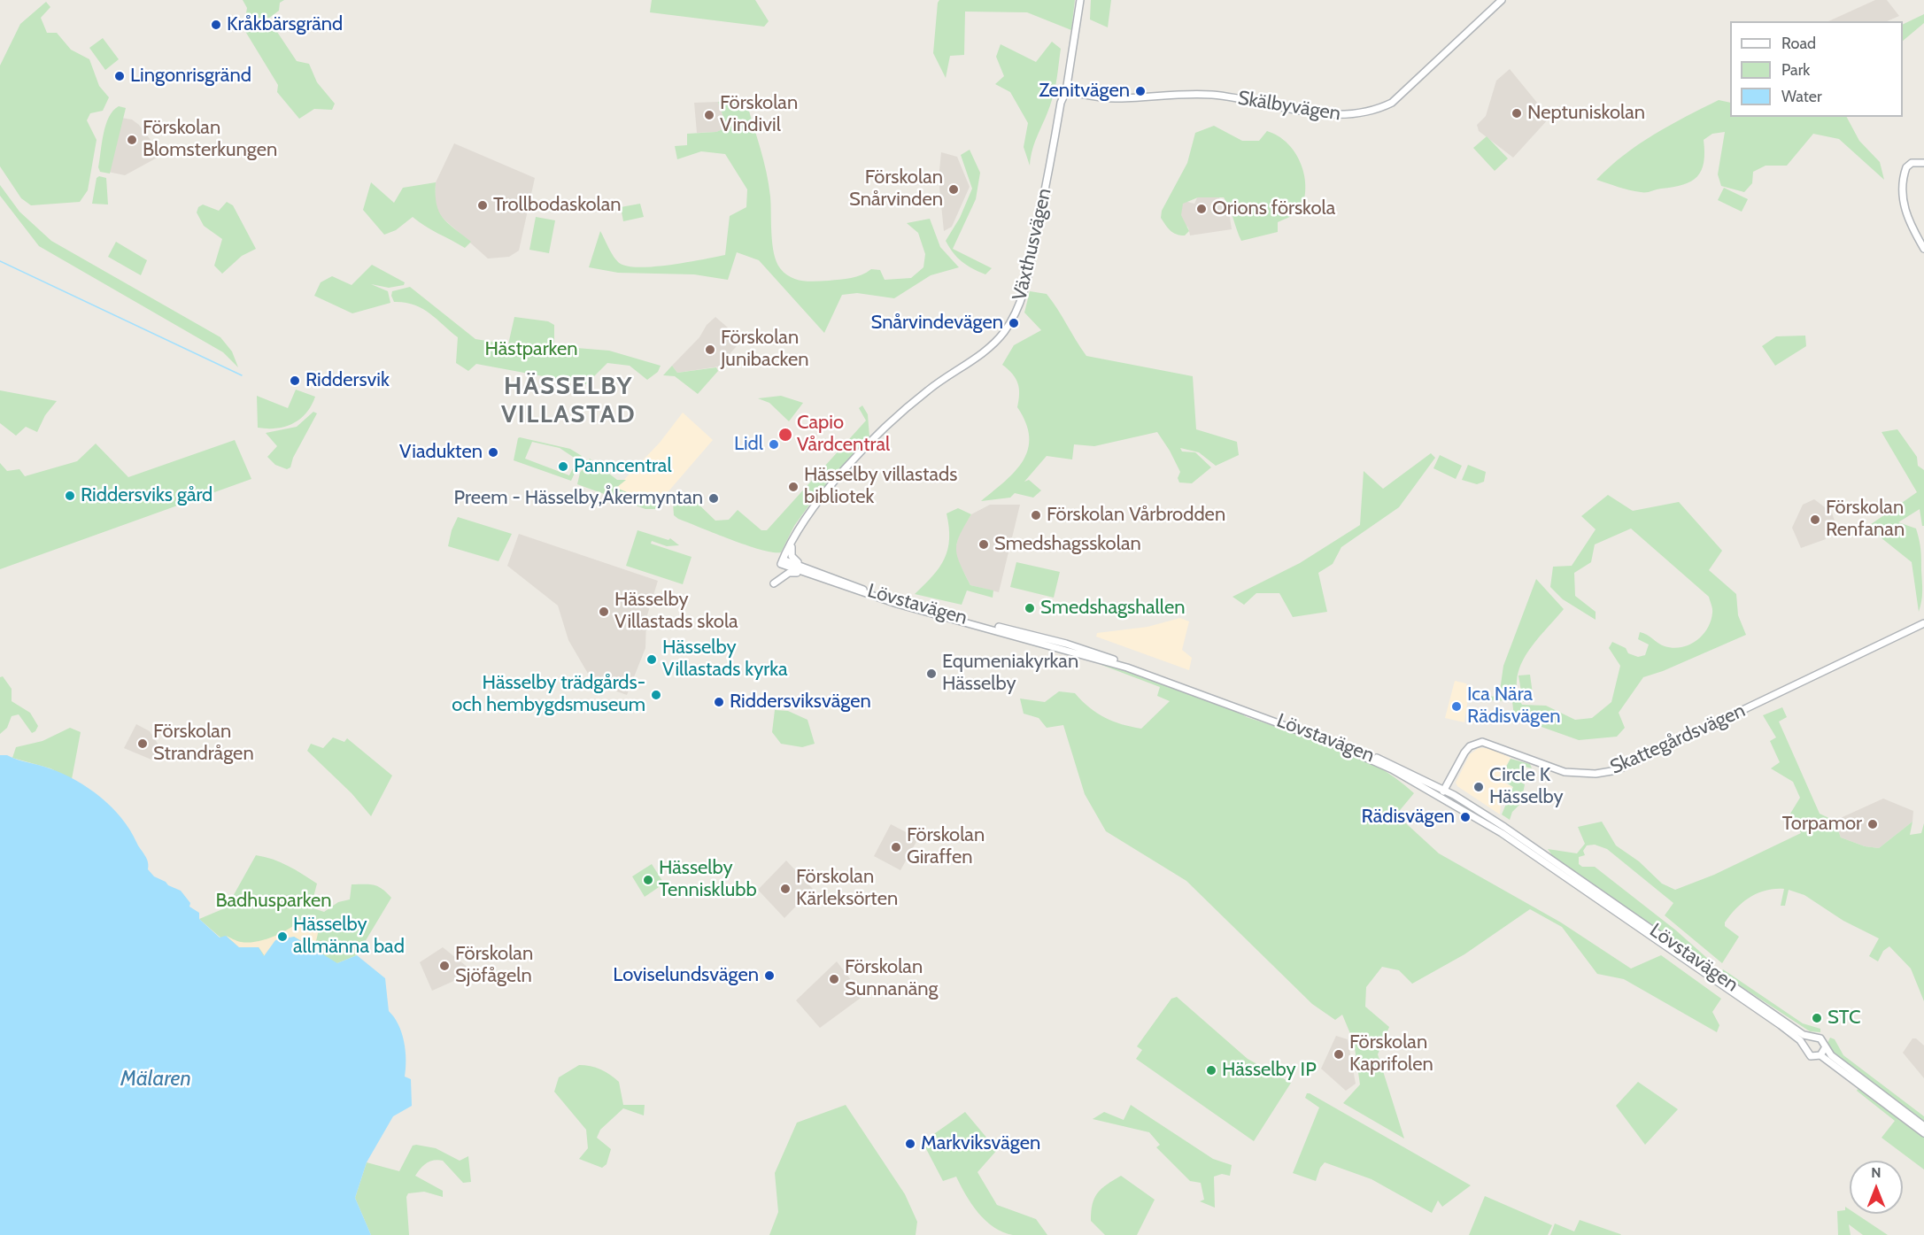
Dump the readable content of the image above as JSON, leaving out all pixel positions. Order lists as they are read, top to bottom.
{
  "streets": {
    "street": [
      "Skälbyvägen",
      "Växthusvägen",
      "Lövstavägen",
      "Skattegårdsvägen"
    ]
  },
  "crossings": [
    ["Skälbyvägen", "Växthusvägen"],
    ["Växthusvägen", "Lövstavägen"],
    ["Lövstavägen", "Skattegårdsvägen"]
  ],
  "districts": ["HÄSSELBY VILLASTAD"],
  "water": ["Mälaren"],
  "parks": ["Hästparken", "Badhusparken"],
  "places": [
    "Kråkbärsgränd",
    "Lingonrisgränd",
    "Zenitvägen",
    "Neptuniskolan",
    "Förskolan Vindivil",
    "Förskolan Blomsterkungen",
    "Förskolan Snårvinden",
    "Trollbodaskolan",
    "Orions förskola",
    "Snårvindevägen",
    "Förskolan Junibacken",
    "Riddersvik",
    "Capio Vårdcentral",
    "Lidl",
    "Viadukten",
    "Panncentral",
    "Hässelby villastads bibliotek",
    "Riddersviks gård",
    "Preem - Hässelby,Åkermyntan",
    "Förskolan Vårbrodden",
    "Förskolan Renfanan",
    "Smedshagsskolan",
    "Smedshagshallen",
    "Hässelby Villastads skola",
    "Hässelby Villastads kyrka",
    "Equmeniakyrkan Hässelby",
    "Hässelby trädgårds- och hembygdsmuseum",
    "Riddersviksvägen",
    "Ica Nära Rädisvägen",
    "Förskolan Strandrågen",
    "Circle K Hässelby",
    "Rädisvägen",
    "Torpamor",
    "Förskolan Giraffen",
    "Hässelby Tennisklubb",
    "Förskolan Kärleksörten",
    "Hässelby allmänna bad",
    "Förskolan Sjöfågeln",
    "Loviselundsvägen",
    "Förskolan Sunnanäng",
    "STC",
    "Förskolan Kaprifolen",
    "Hässelby IP",
    "Markviksvägen"
  ],
  "legend": ["Road", "Park", "Water"],
  "north": "top"
}
